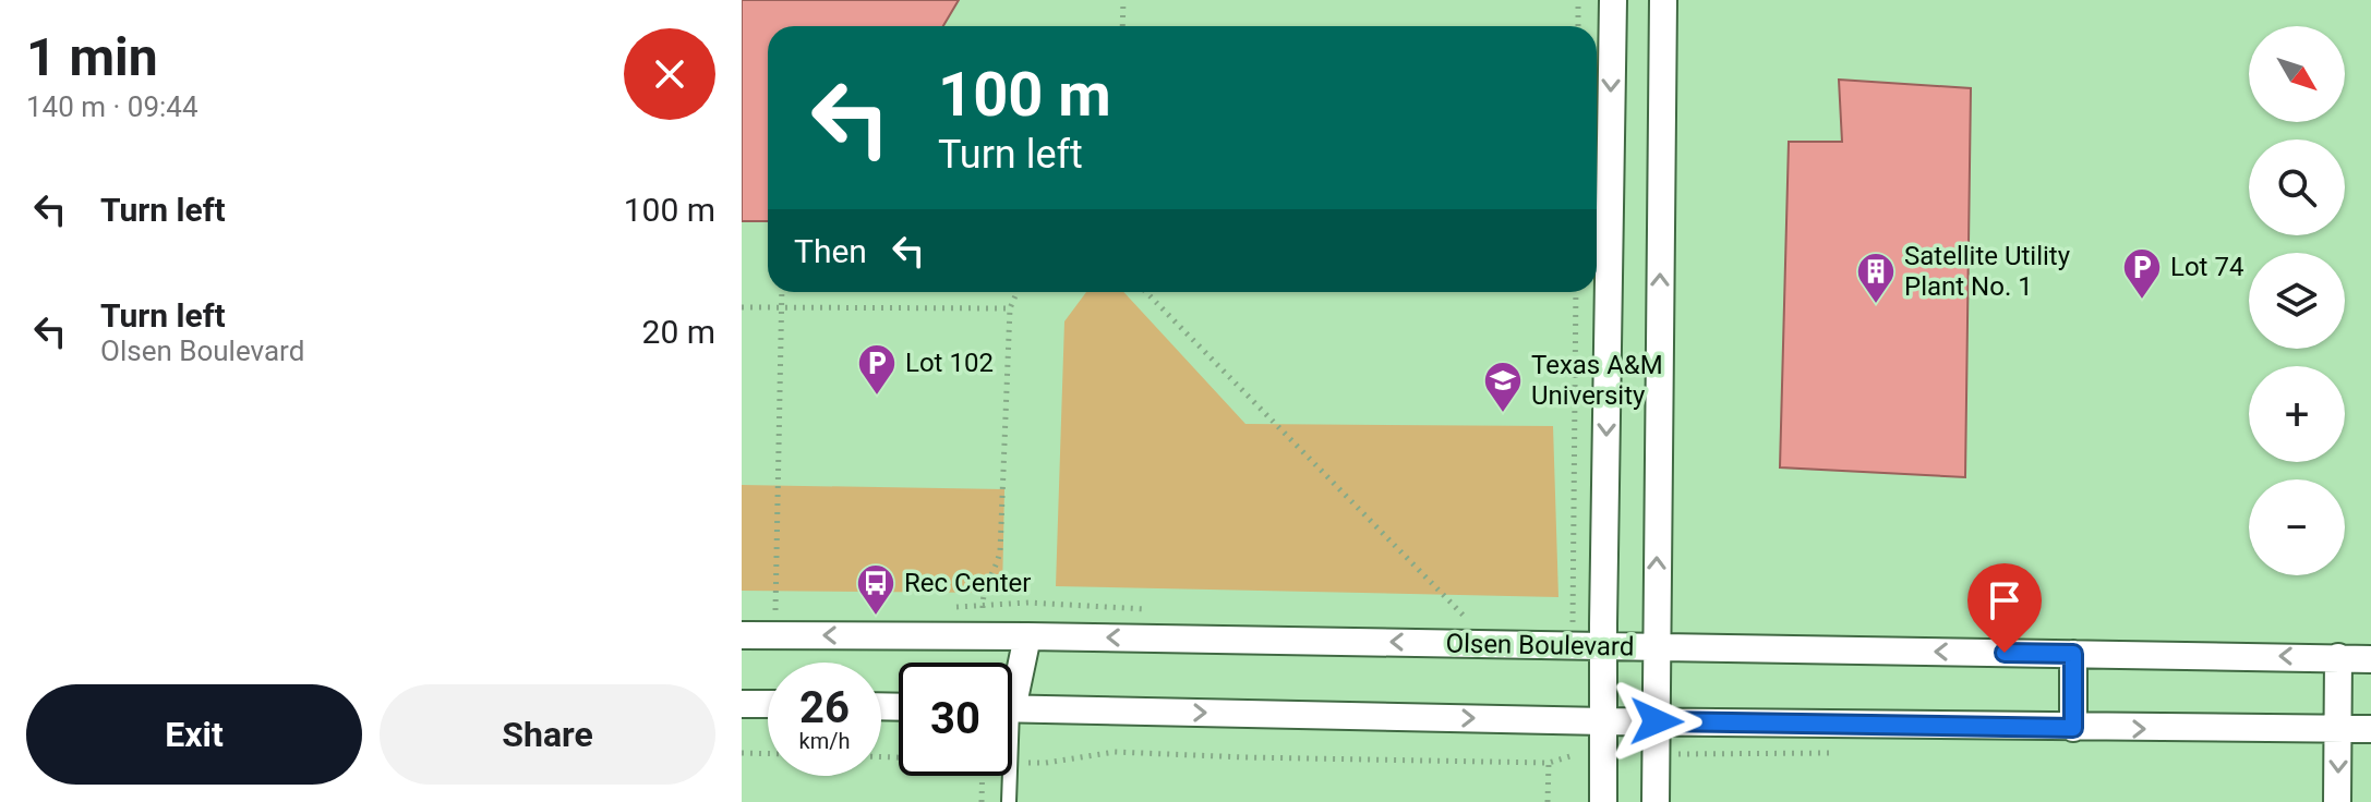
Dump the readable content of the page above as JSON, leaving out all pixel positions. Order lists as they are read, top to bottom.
{
  "streets": {
    "street": ["Olsen Boulevard"]
  },
  "places": {
    "parking": ["Lot 74", "Lot 102"],
    "building": ["Satellite Utility Plant No. 1"],
    "school or university": ["Texas A&M University"],
    "bus stop": ["Rec Center"]
  },
  "north": "bottom right",
  "page": {
    "heading": ["1 min", "140 m · 09:44"],
    "map_buttons": ["+", "−"],
    "turn": ["100 m", "Turn left"],
    "list": [
      {
        "name": "Turn left",
        "value": "100 m"
      },
      {
        "name": "Turn left",
        "note": "Olsen Boulevard",
        "value": "20 m"
      }
    ],
    "then": "Then",
    "speed": "26 km/h",
    "limit": "30",
    "buttons": ["Exit", "Share"]
  }
}
